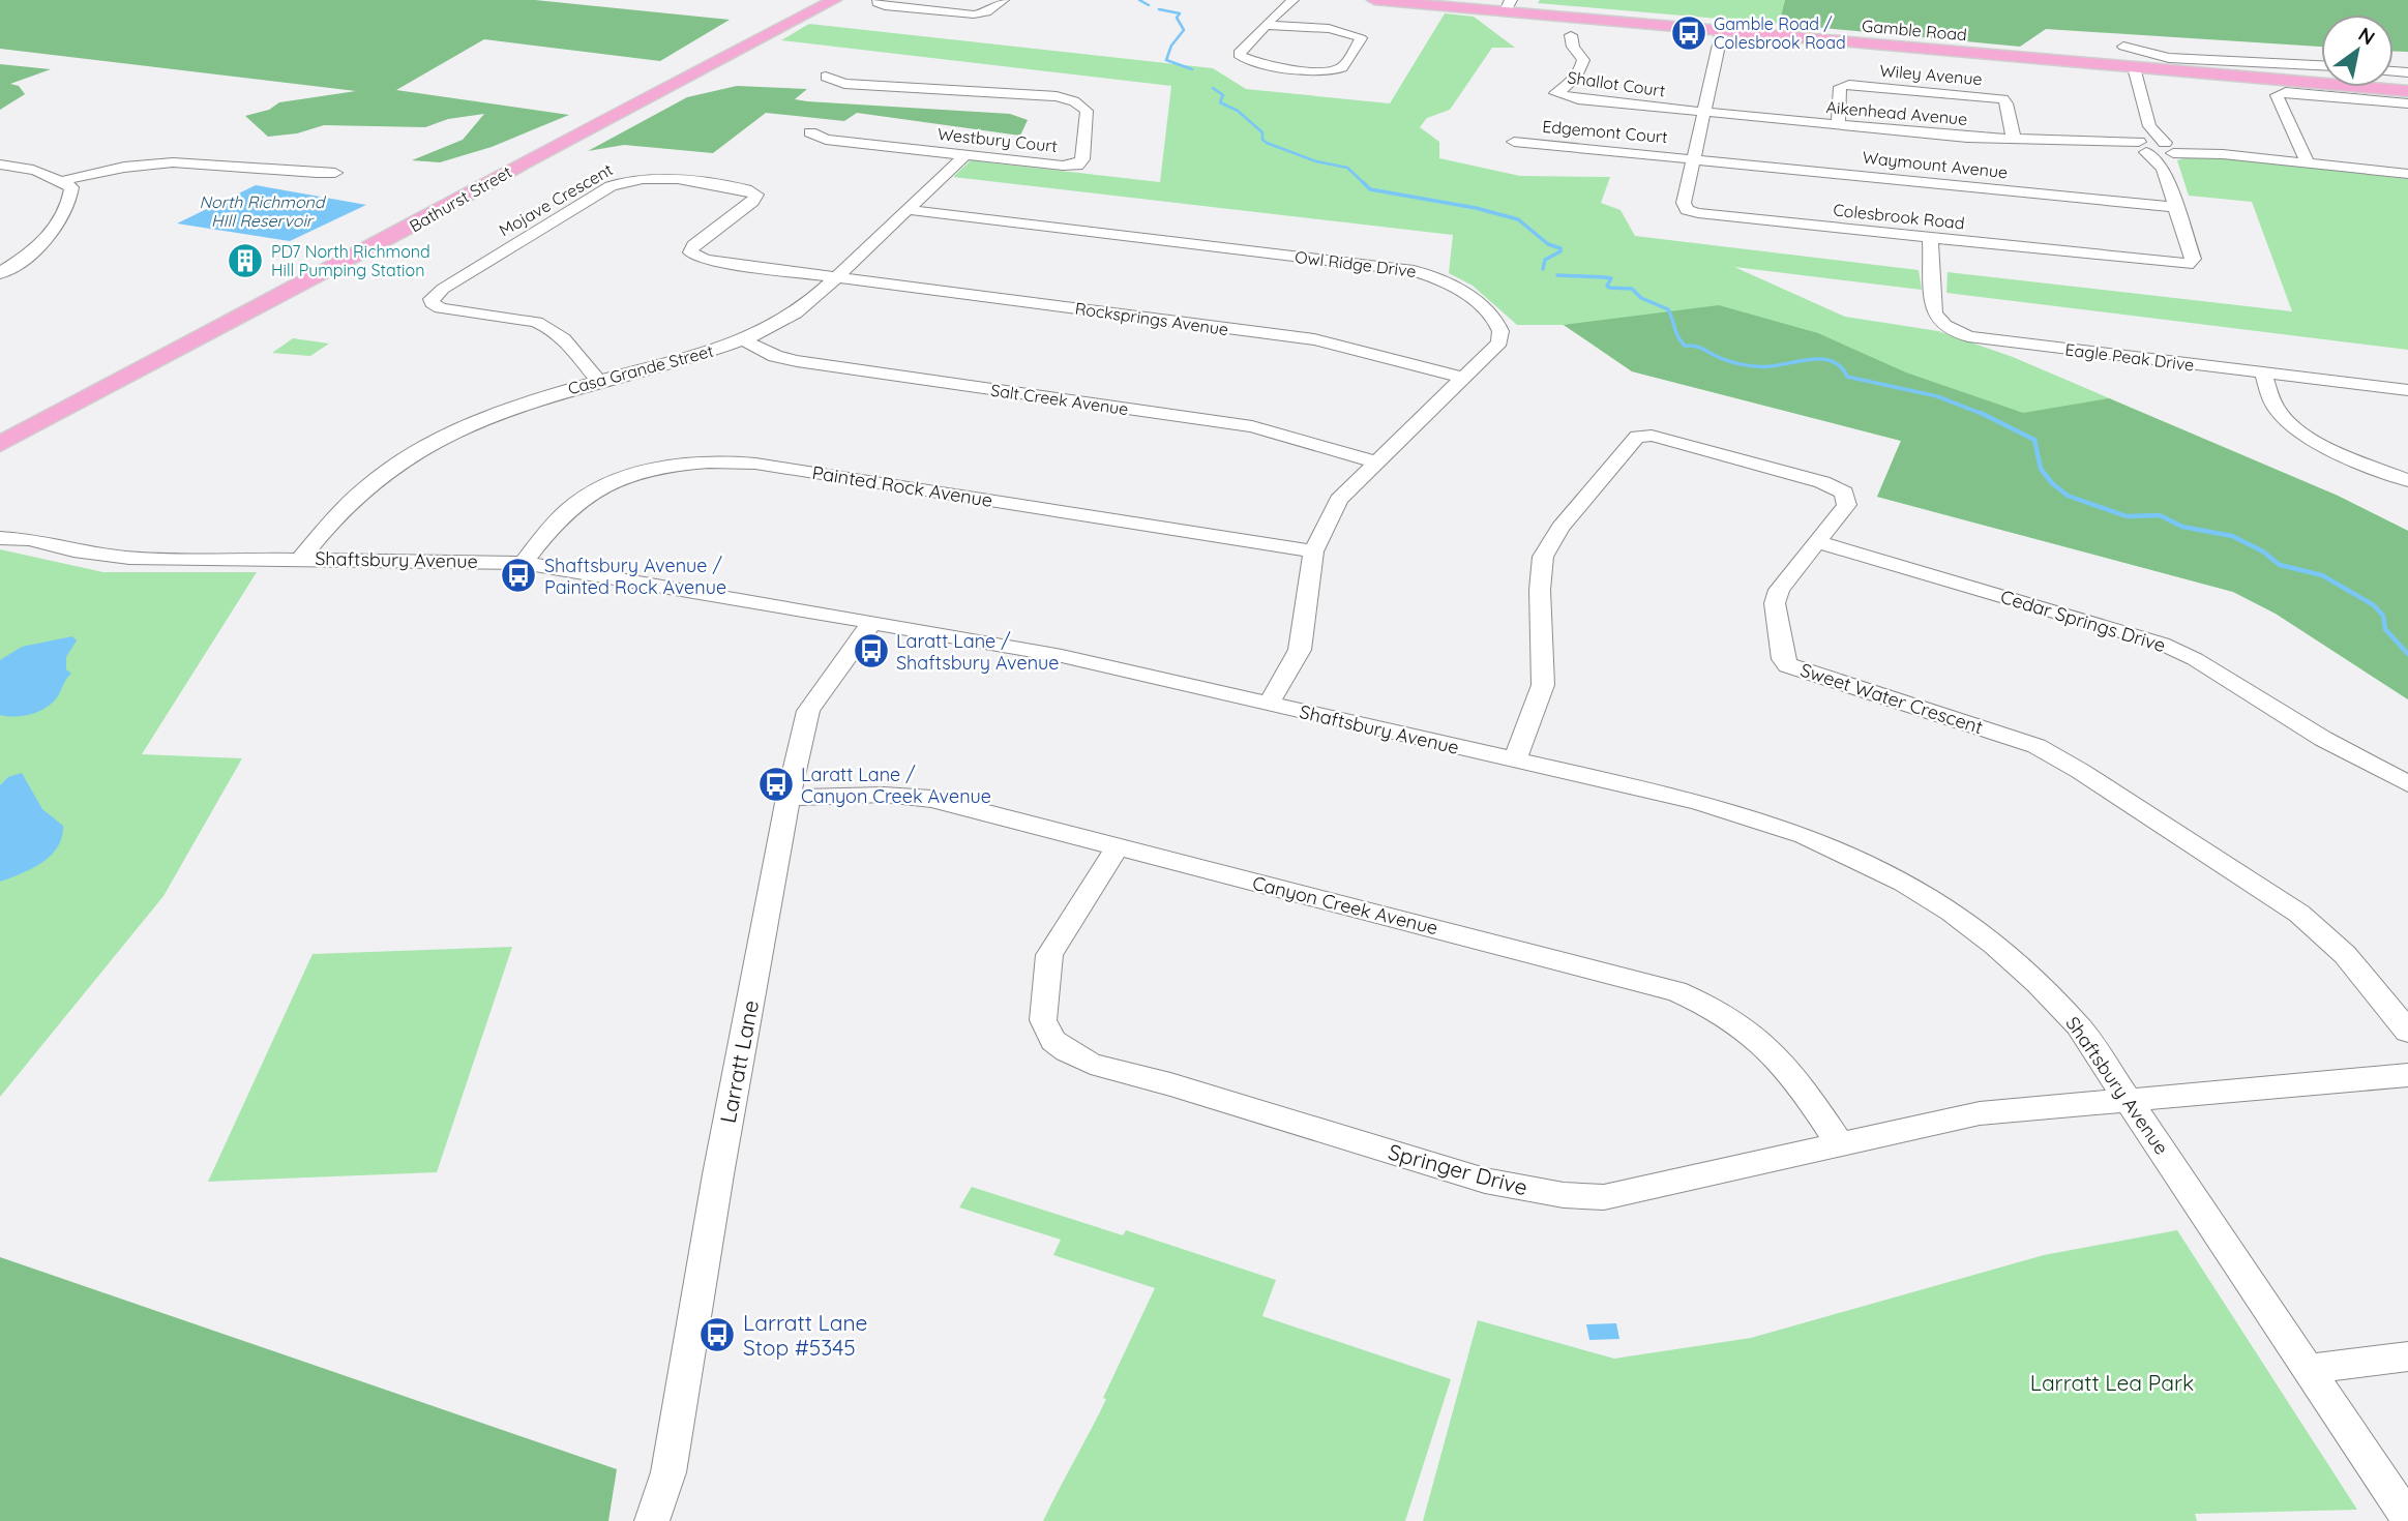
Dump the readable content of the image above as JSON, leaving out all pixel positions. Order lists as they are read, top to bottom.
{
  "streets": {
    "main road": ["Gamble Road", "Bathurst Street"],
    "street": [
      "Wiley Avenue",
      "Shallot Court",
      "Aikenhead Avenue",
      "Edgemont Court",
      "Westbury Court",
      "Waymount Avenue",
      "Mojave Crescent",
      "Colesbrook Road",
      "Owl Ridge Drive",
      "Rocksprings Avenue",
      "Eagle Peak Drive",
      "Casa Grande Street",
      "Salt Creek Avenue",
      "Painted Rock Avenue",
      "Shaftsbury Avenue",
      "Cedar Springs Drive",
      "Sweet Water Crescent",
      "Canyon Creek Avenue",
      "Larratt Lane",
      "Springer Drive"
    ]
  },
  "crossings": [
    ["Gamble Road", "Colesbrook Road"],
    ["Wiley Avenue", "Aikenhead Avenue"],
    ["Shallot Court", "Aikenhead Avenue"],
    ["Shallot Court", "Colesbrook Road"],
    ["Aikenhead Avenue", "Colesbrook Road"],
    ["Edgemont Court", "Waymount Avenue"],
    ["Edgemont Court", "Colesbrook Road"],
    ["Westbury Court", "Casa Grande Street"],
    ["Waymount Avenue", "Colesbrook Road"],
    ["Mojave Crescent", "Rocksprings Avenue"],
    ["Mojave Crescent", "Casa Grande Street"],
    ["Colesbrook Road", "Eagle Peak Drive"],
    ["Owl Ridge Drive", "Rocksprings Avenue"],
    ["Owl Ridge Drive", "Casa Grande Street"],
    ["Owl Ridge Drive", "Salt Creek Avenue"],
    ["Owl Ridge Drive", "Painted Rock Avenue"],
    ["Owl Ridge Drive", "Shaftsbury Avenue"],
    ["Rocksprings Avenue", "Casa Grande Street"],
    ["Casa Grande Street", "Salt Creek Avenue"],
    ["Casa Grande Street", "Shaftsbury Avenue"],
    ["Painted Rock Avenue", "Shaftsbury Avenue"],
    ["Shaftsbury Avenue", "Sweet Water Crescent"],
    ["Shaftsbury Avenue", "Larratt Lane"],
    ["Shaftsbury Avenue", "Springer Drive"],
    ["Cedar Springs Drive", "Sweet Water Crescent"],
    ["Canyon Creek Avenue", "Larratt Lane"],
    ["Canyon Creek Avenue", "Springer Drive"]
  ],
  "water": ["North Richmond HIll Reservoir"],
  "parks": ["Larratt Lea Park"],
  "places": {
    "bus stop": [
      "Gamble Road / Colesbrook Road",
      "Shaftsbury Avenue / Painted Rock Avenue",
      "Laratt Lane / Shaftsbury Avenue",
      "Laratt Lane / Canyon Creek Avenue",
      "Larratt Lane Stop #5345"
    ],
    "building": ["PD7 North Richmond Hill Pumping Station"]
  },
  "north": "top right"
}
